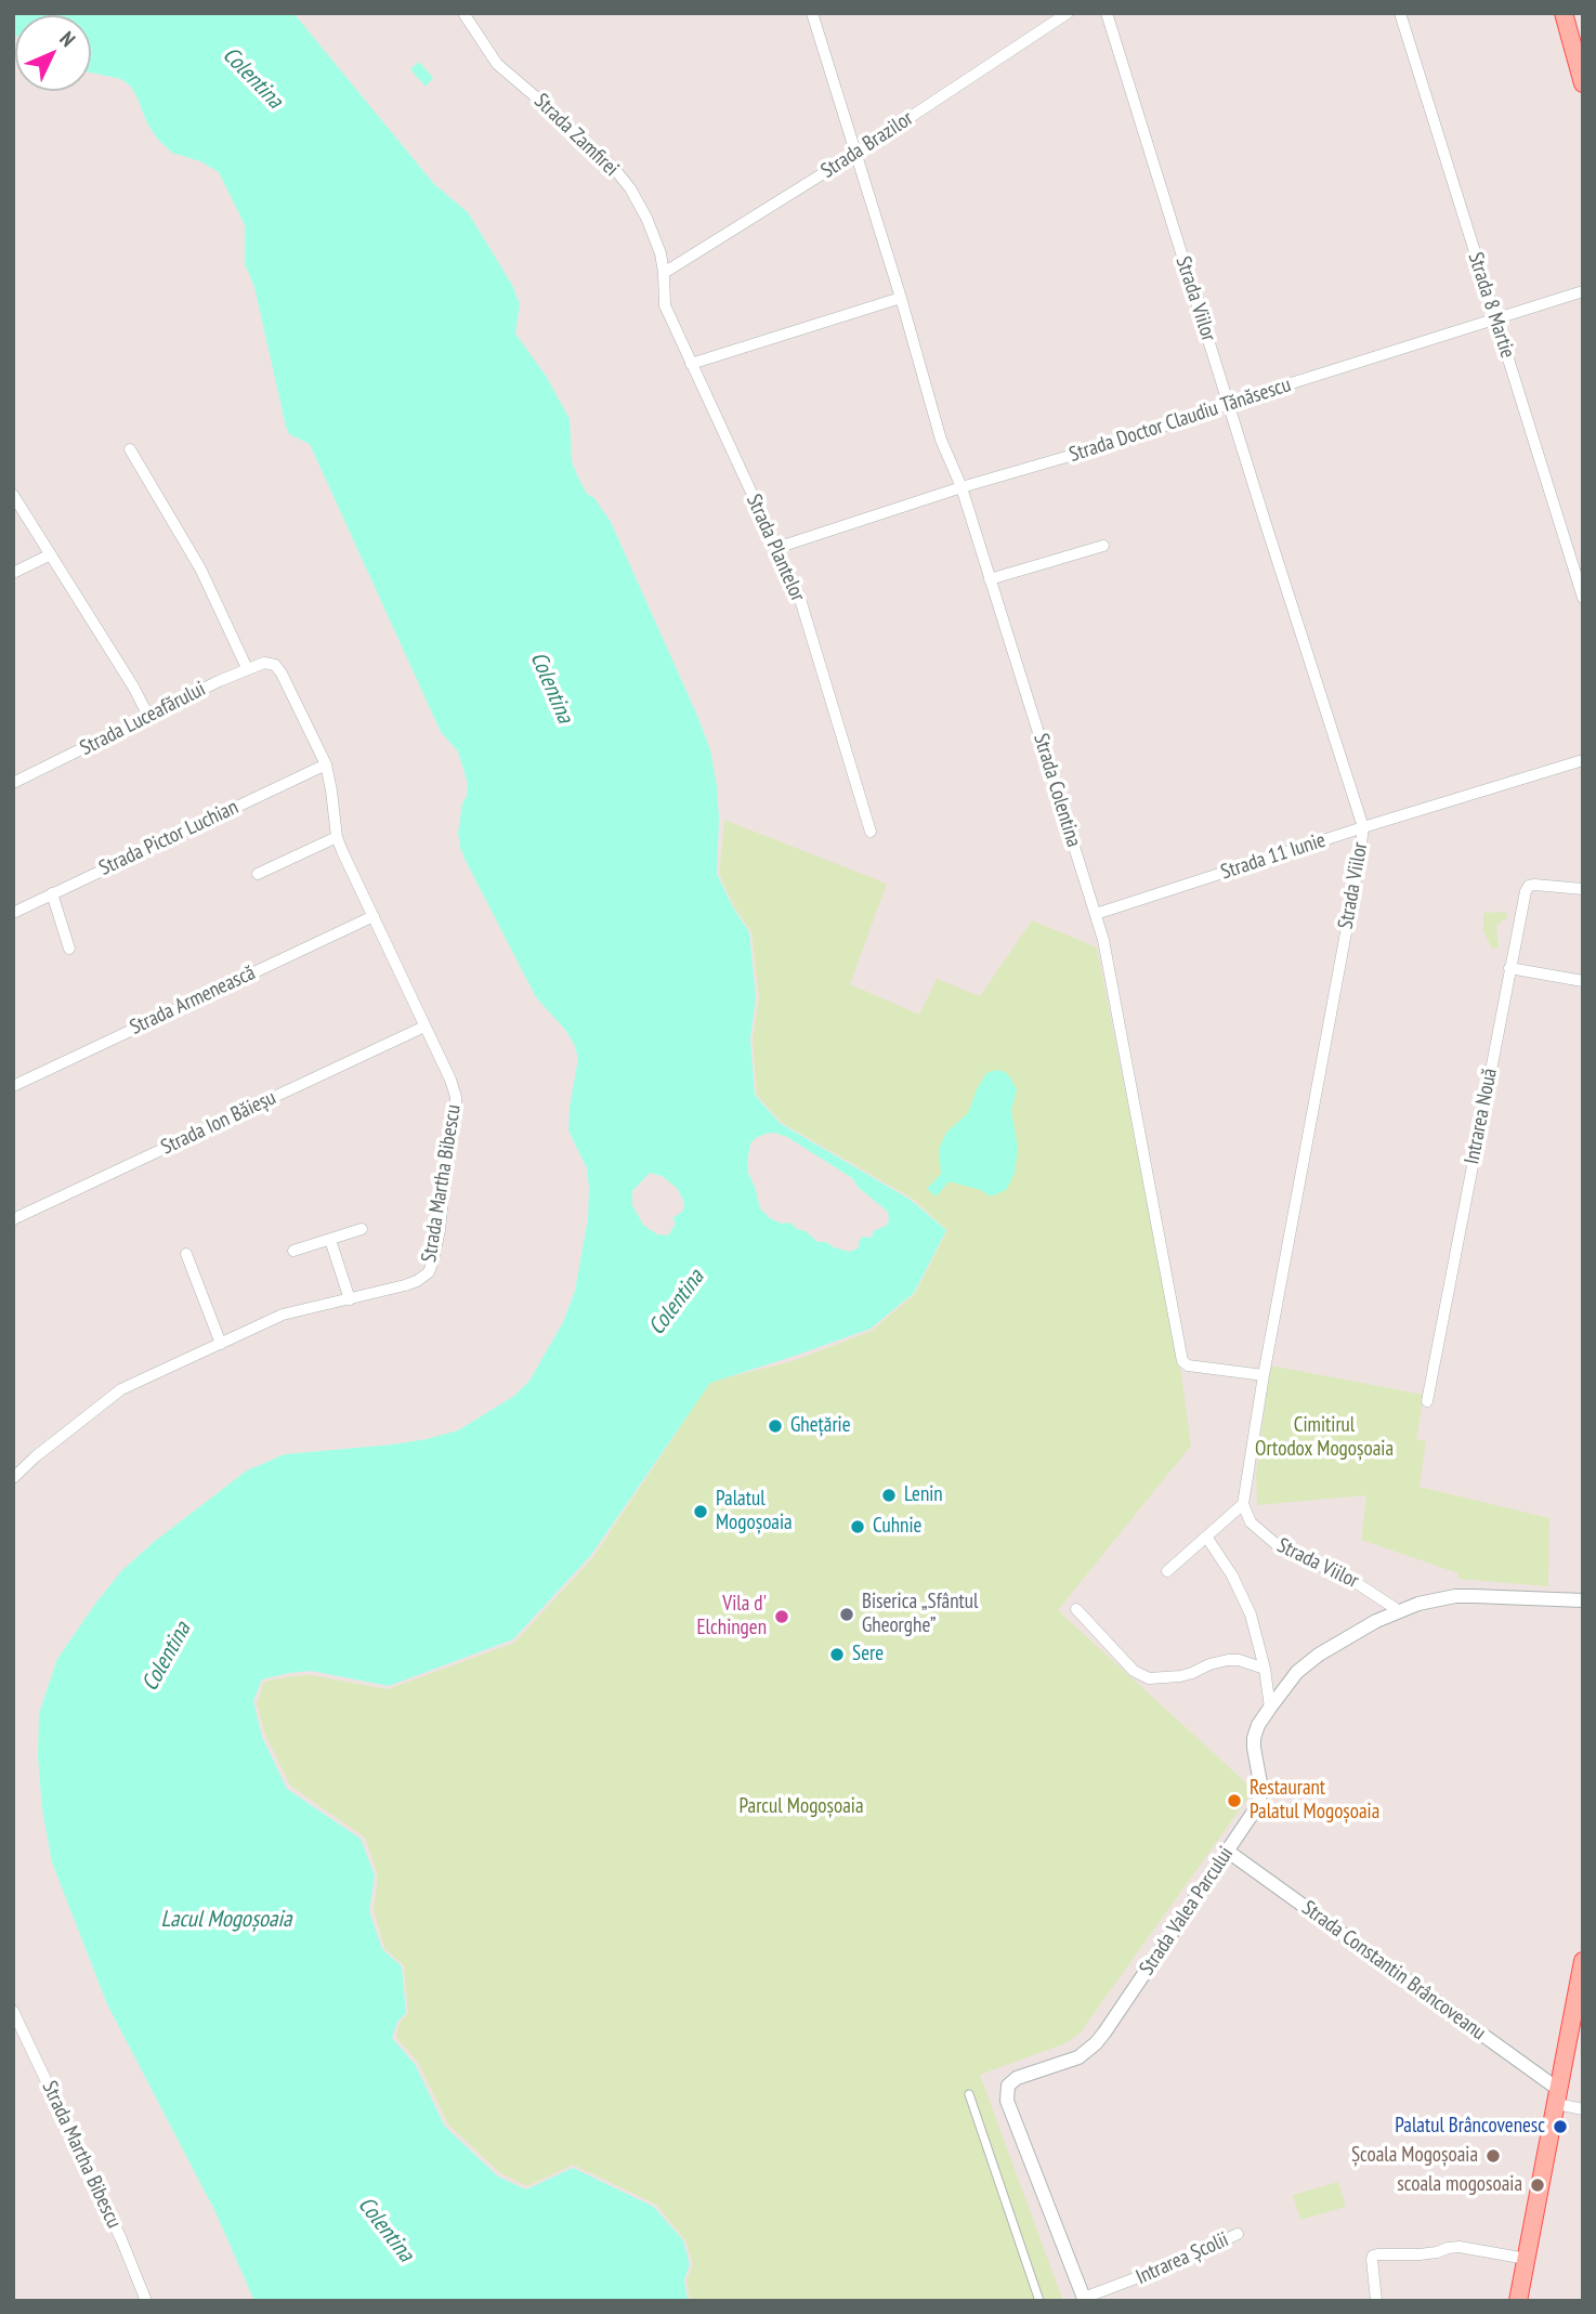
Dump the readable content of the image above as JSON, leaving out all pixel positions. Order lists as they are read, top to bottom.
{
  "streets": {
    "street": [
      "Strada Zamfirei",
      "Strada Brazilor",
      "Strada Viilor",
      "Strada 8 Martie",
      "Strada Doctor Claudiu Tănăsescu",
      "Strada Plantelor",
      "Strada Luceafărului",
      "Strada Colentina",
      "Strada Pictor Luchian",
      "Strada 11 Iunie",
      "Strada Armenească",
      "Intrarea Nouă",
      "Strada Ion Băieșu",
      "Strada Martha Bibescu",
      "Strada Valea Parcului",
      "Strada Constantin Brâncoveanu",
      "Intrarea Școlii"
    ]
  },
  "crossings": [
    ["Strada Zamfirei", "Strada Brazilor"],
    ["Strada Zamfirei", "Strada Plantelor"],
    ["Strada Brazilor", "Strada Plantelor"],
    ["Strada Brazilor", "Strada Colentina"],
    ["Strada Viilor", "Strada Doctor Claudiu Tănăsescu"],
    ["Strada Viilor", "Strada Colentina"],
    ["Strada Viilor", "Strada 11 Iunie"],
    ["Strada Viilor", "Strada Valea Parcului"],
    ["Strada 8 Martie", "Strada Doctor Claudiu Tănăsescu"],
    ["Strada Doctor Claudiu Tănăsescu", "Strada Plantelor"],
    ["Strada Doctor Claudiu Tănăsescu", "Strada Colentina"],
    ["Strada Luceafărului", "Strada Martha Bibescu"],
    ["Strada Colentina", "Strada 11 Iunie"],
    ["Strada Pictor Luchian", "Strada Martha Bibescu"],
    ["Strada Armenească", "Strada Martha Bibescu"],
    ["Strada Ion Băieșu", "Strada Martha Bibescu"],
    ["Strada Valea Parcului", "Strada Constantin Brâncoveanu"],
    ["Strada Valea Parcului", "Intrarea Școlii"]
  ],
  "water": ["Colentina", "Lacul Mogoșoaia"],
  "parks": ["Cimitirul Ortodox Mogoșoaia", "Parcul Mogoșoaia"],
  "places": [
    "Ghețărie",
    "Lenin",
    "Palatul Mogoșoaia",
    "Cuhnie",
    "Biserica „Sfântul Gheorghe”",
    "Vila d' Elchingen",
    "Sere",
    "Restaurant Palatul Mogoșoaia",
    "Palatul Brâncovenesc",
    "Școala Mogoșoaia",
    "scoala mogosoaia"
  ],
  "north": "top right"
}
